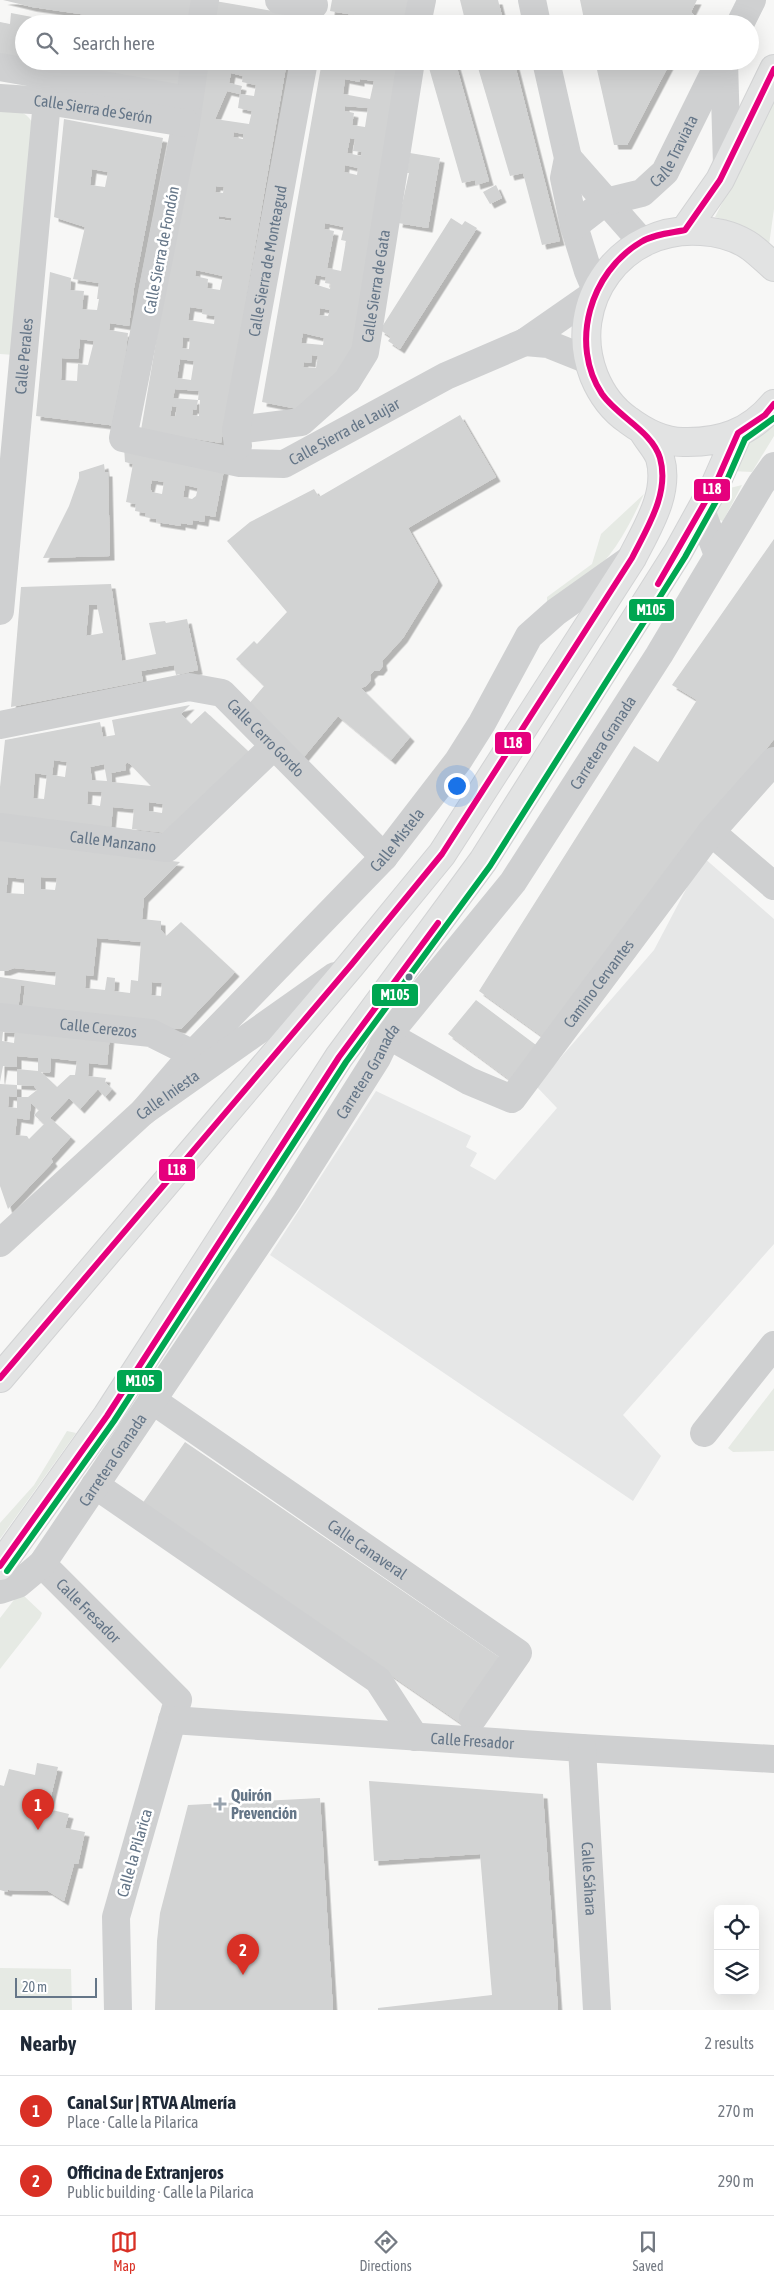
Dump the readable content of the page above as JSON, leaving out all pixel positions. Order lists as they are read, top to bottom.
{
  "streets": {
    "main road": ["Carretera Granada"],
    "street": [
      "Calle Sierra de Serón",
      "Calle Traviata",
      "Calle Sierra de Fondón",
      "Calle Sierra de Monteagud",
      "Calle Sierra de Gata",
      "Calle Perales",
      "Calle Sierra de Laujar",
      "Calle Cerro Gordo",
      "Calle Mistela",
      "Calle Manzano",
      "Camino Cervantes",
      "Calle Cerezos",
      "Calle Iniesta",
      "Calle Canaveral",
      "Calle Fresador",
      "Calle la Pilarica",
      "Calle Sáhara"
    ]
  },
  "crossings": [
    ["Calle Sierra de Serón", "Calle Sierra de Fondón"],
    ["Calle Sierra de Serón", "Calle Perales"],
    ["Calle Sierra de Fondón", "Calle Sierra de Laujar"],
    ["Calle Sierra de Monteagud", "Calle Sierra de Gata"],
    ["Calle Sierra de Monteagud", "Calle Sierra de Laujar"],
    ["Calle Cerro Gordo", "Calle Mistela"],
    ["Calle Cerro Gordo", "Calle Manzano"],
    ["Carretera Granada", "Camino Cervantes"],
    ["Carretera Granada", "Calle Canaveral"],
    ["Carretera Granada", "Calle Fresador"],
    ["Calle Mistela", "Calle Cerezos"],
    ["Calle Mistela", "Calle Iniesta"],
    ["Calle Fresador", "Calle la Pilarica"],
    ["Calle Fresador", "Calle Sáhara"]
  ],
  "places": {
    "health": ["Quirón Prevención"]
  },
  "lines": ["transit line L18", "transit line M105"],
  "scale_bar": "20 m",
  "page": {
    "search": "Search here",
    "pins": ["1", "2"],
    "scale": "20 m",
    "heading": ["Nearby", "2 results"],
    "list": [
      {
        "mark": "1",
        "name": "Canal Sur | RTVA Almería",
        "note": "Place · Calle la Pilarica",
        "value": "270 m"
      },
      {
        "mark": "2",
        "name": "Officina de Extranjeros",
        "note": "Public building · Calle la Pilarica",
        "value": "290 m"
      }
    ],
    "nav": ["Map", "Directions", "Saved"]
  }
}
